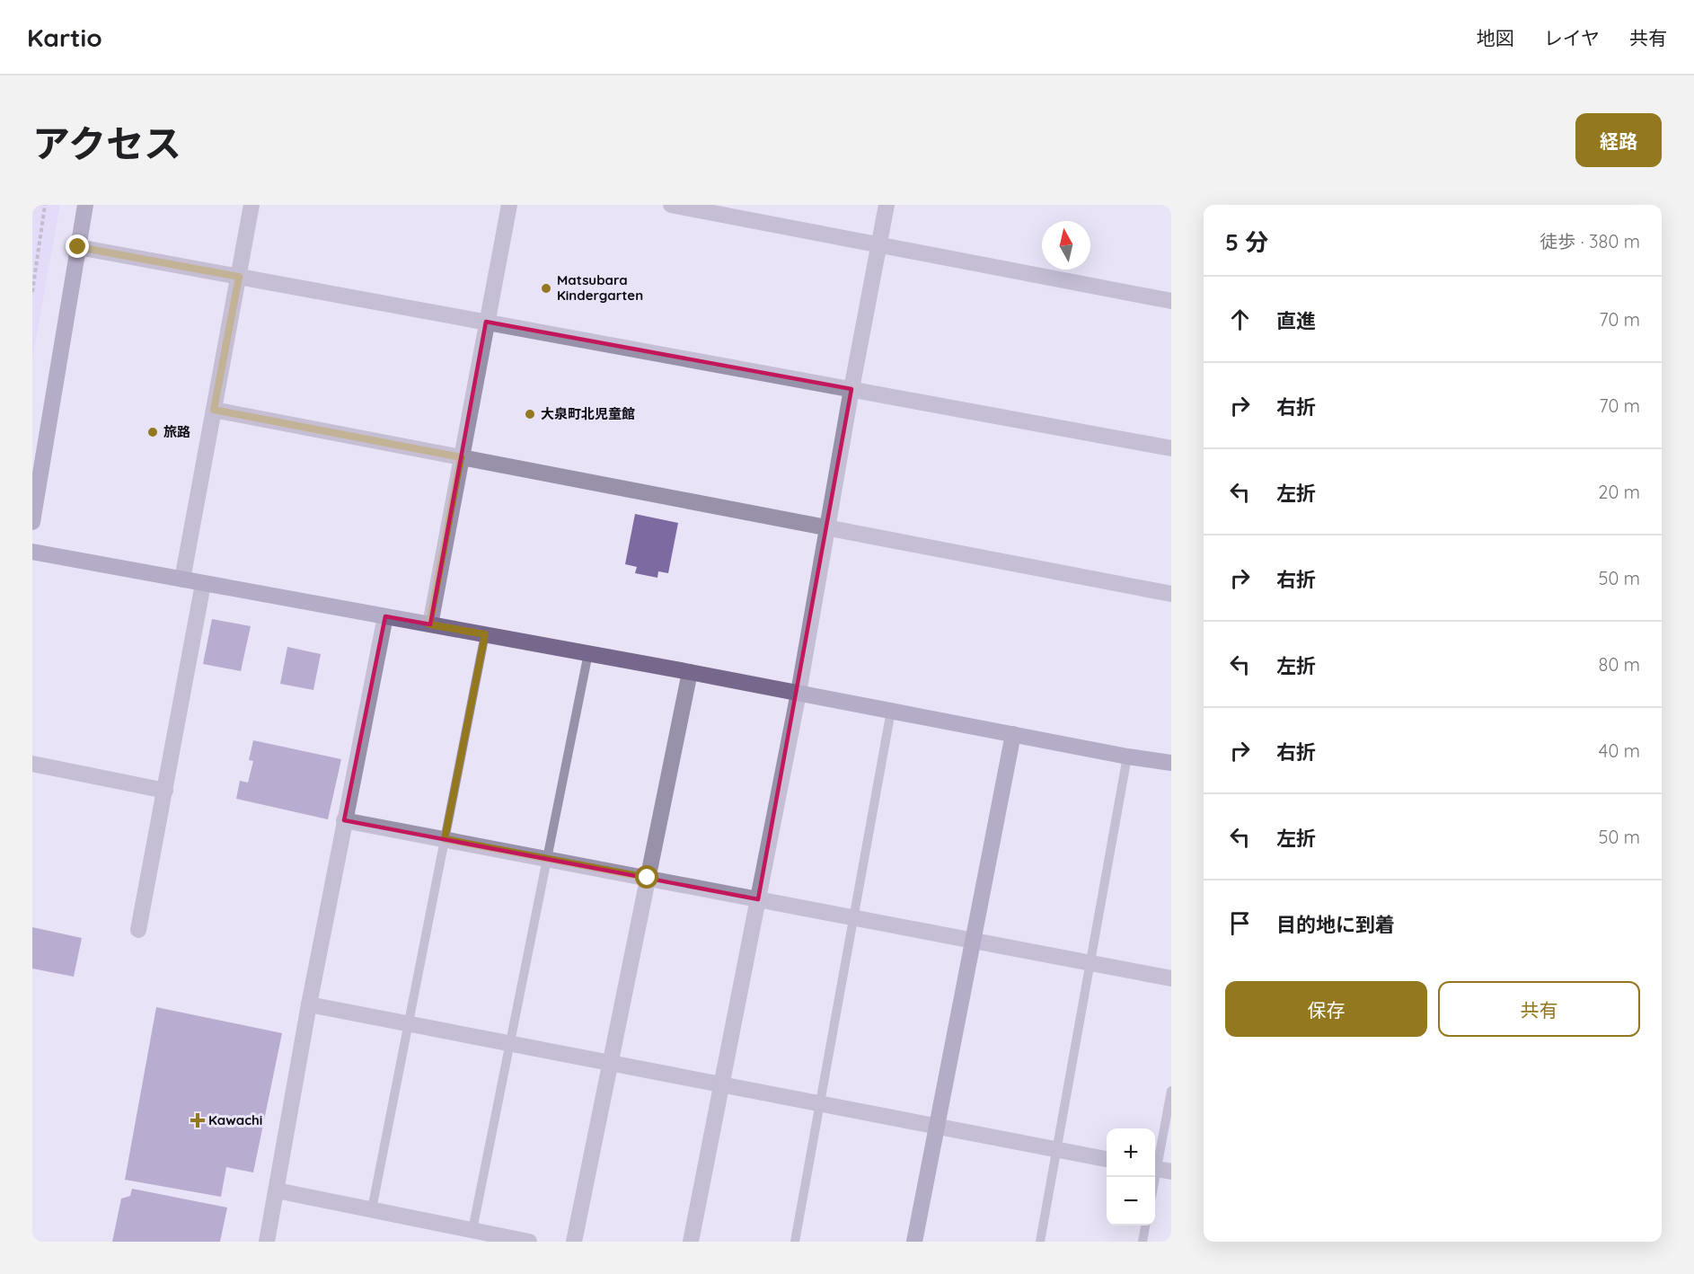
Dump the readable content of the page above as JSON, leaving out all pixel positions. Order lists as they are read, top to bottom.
{
  "places": {
    "other": ["Matsubara Kindergarten", "大泉町北児童館", "旅路"],
    "health": ["Kawachi"]
  },
  "north": "top",
  "page": {
    "header": "Kartio",
    "nav": ["地図", "レイヤ", "共有"],
    "title": "アクセス",
    "buttons": [
      "経路",
      ["保存", "共有"]
    ],
    "heading": ["5 分", "徒歩 · 380 m"],
    "list": [
      ["直進", "70 m"],
      ["右折", "70 m"],
      ["左折", "20 m"],
      ["右折", "50 m"],
      ["左折", "80 m"],
      ["右折", "40 m"],
      ["左折", "50 m"],
      "目的地に到着"
    ],
    "map_buttons": ["+", "−"]
  }
}
